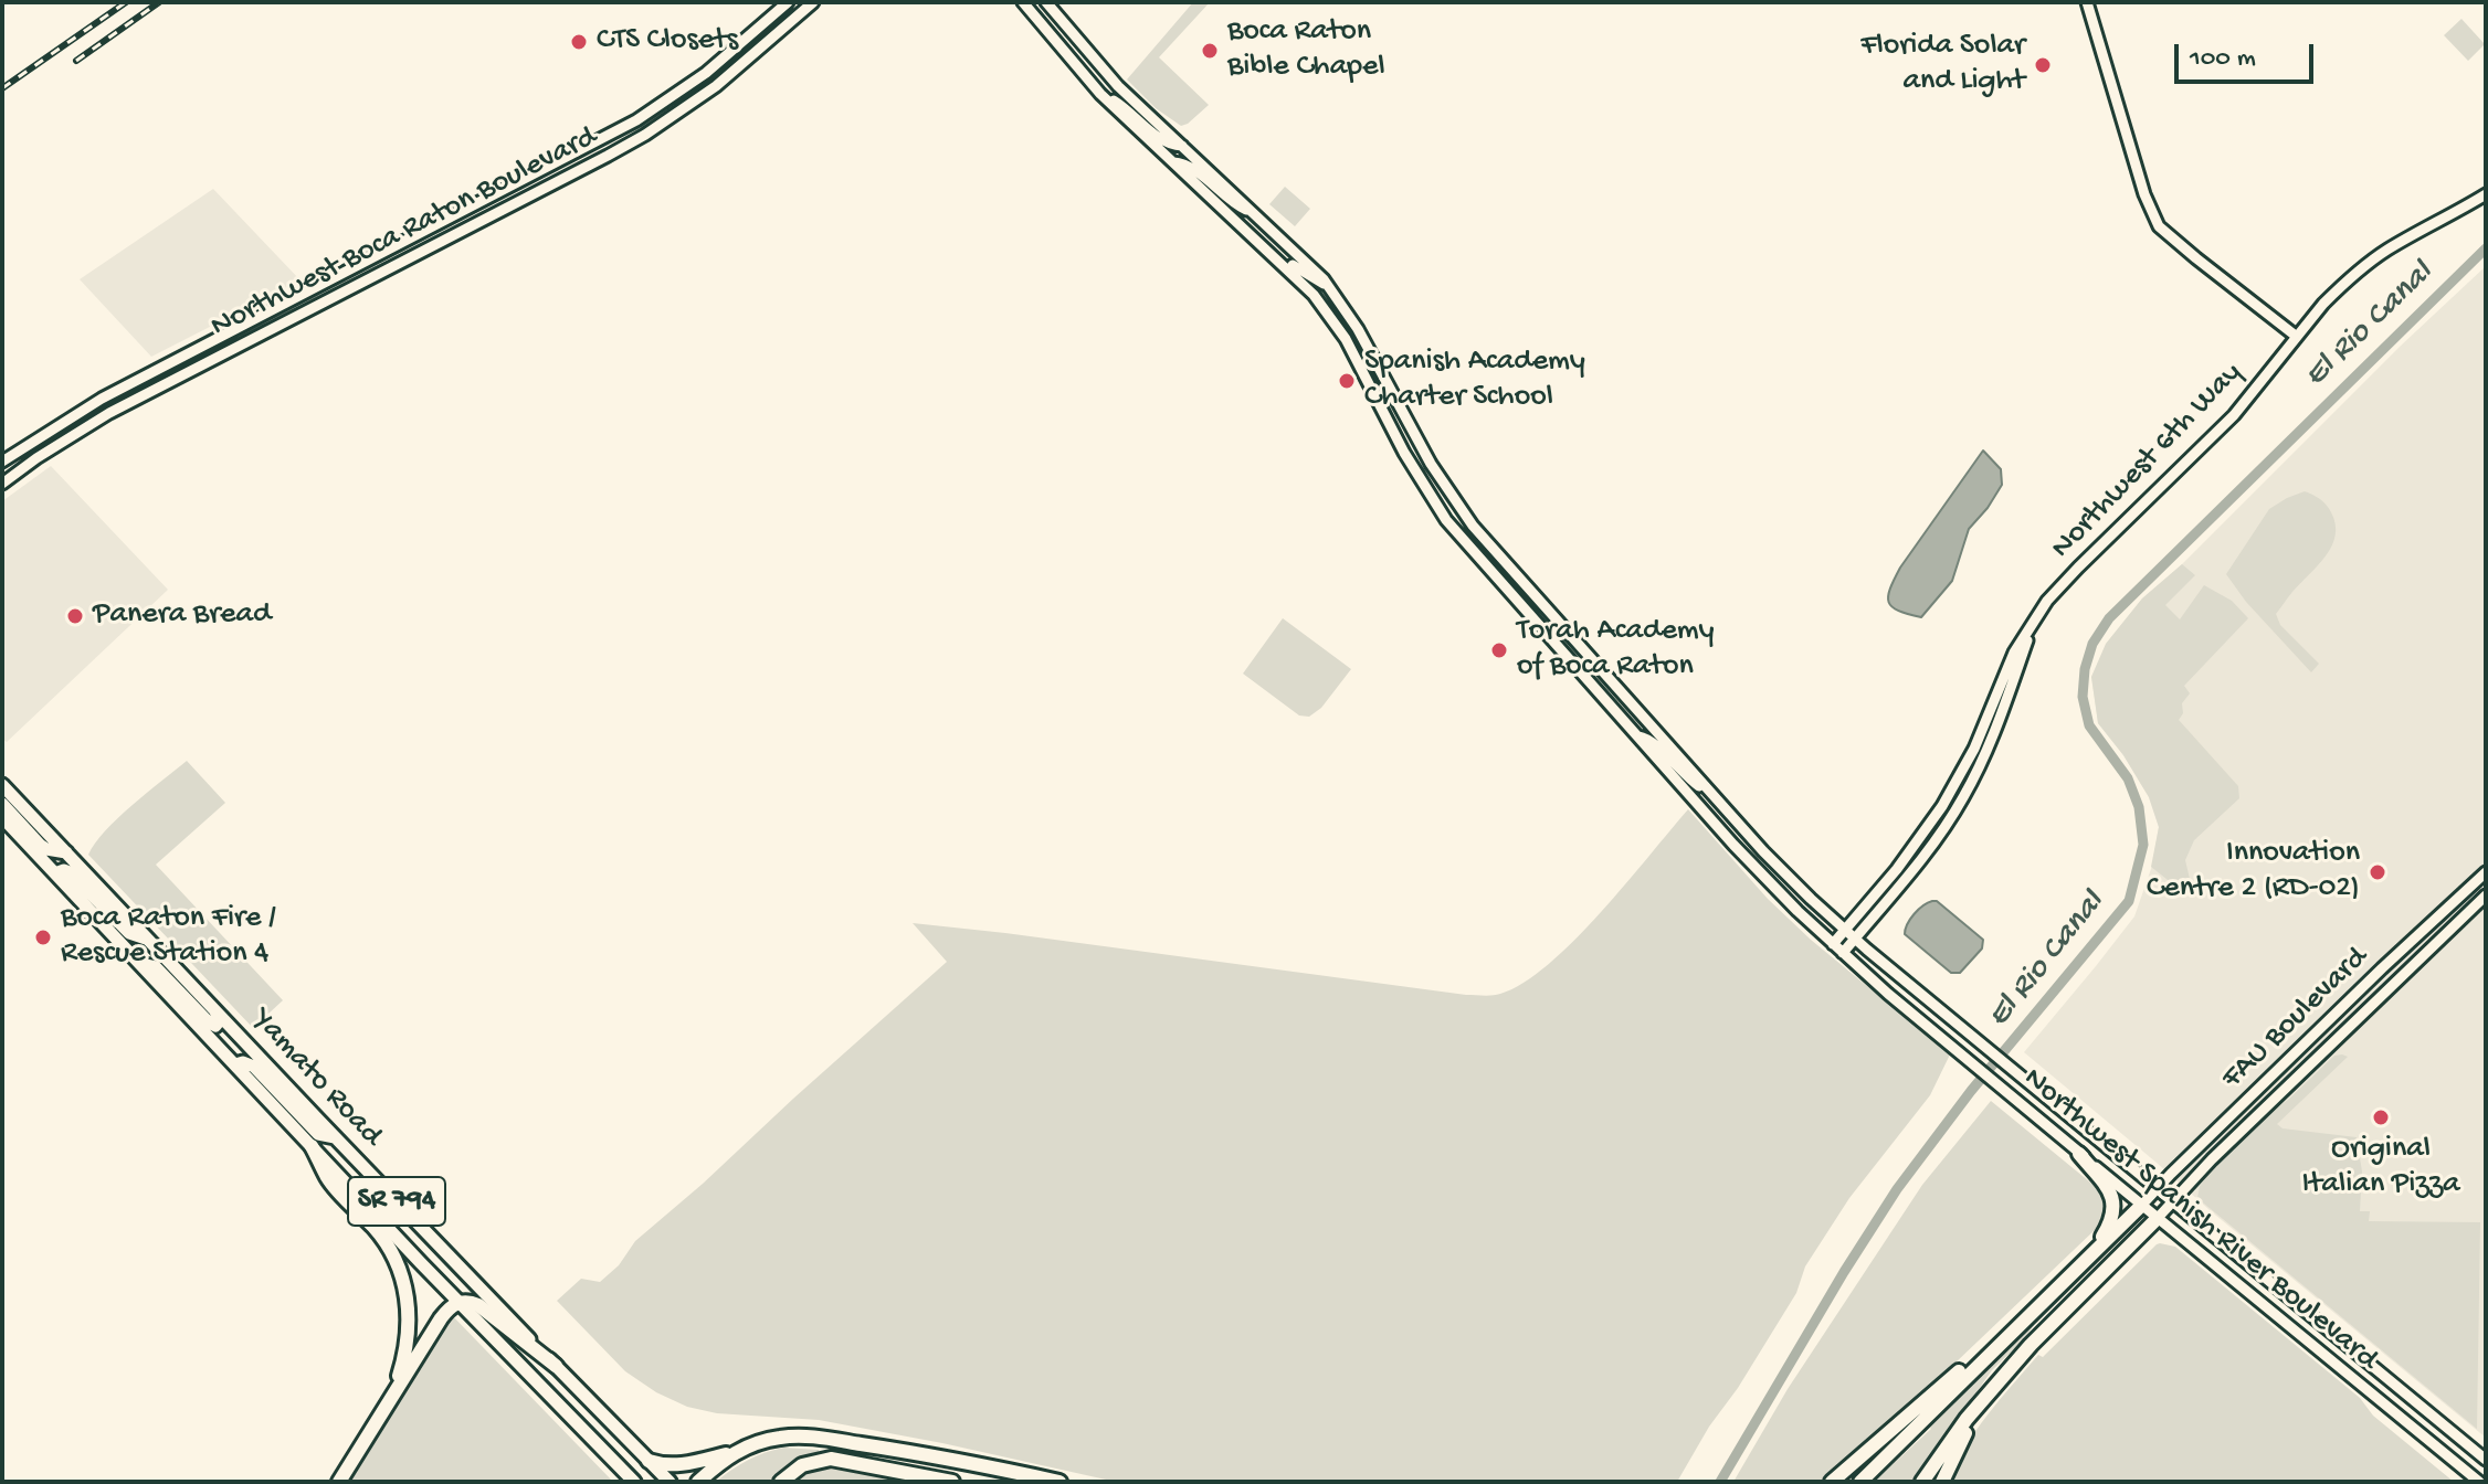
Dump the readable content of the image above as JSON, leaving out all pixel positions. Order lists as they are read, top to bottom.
{
  "streets": {
    "main road": ["Yamato Road", "SR 794"],
    "street": [
      "Northwest Boca Raton Boulevard",
      "Northwest 6th Way",
      "FAU Boulevard",
      "Northwest Spanish River Boulevard"
    ]
  },
  "crossings": [
    ["Northwest 6th Way", "Northwest Spanish River Boulevard"],
    ["FAU Boulevard", "Northwest Spanish River Boulevard"]
  ],
  "water": ["El Rio Canal"],
  "places": [
    "CTS Closets",
    "Boca Raton Bible Chapel",
    "Florida Solar and Light",
    "Spanish Academy Charter School",
    "Panera Bread",
    "Torah Academy of Boca Raton",
    "Innovation Centre 2 (RD-02)",
    "Boca Raton Fire / Rescue Station 4",
    "Original Italian Pizza"
  ],
  "scale_bar": "100 m"
}
